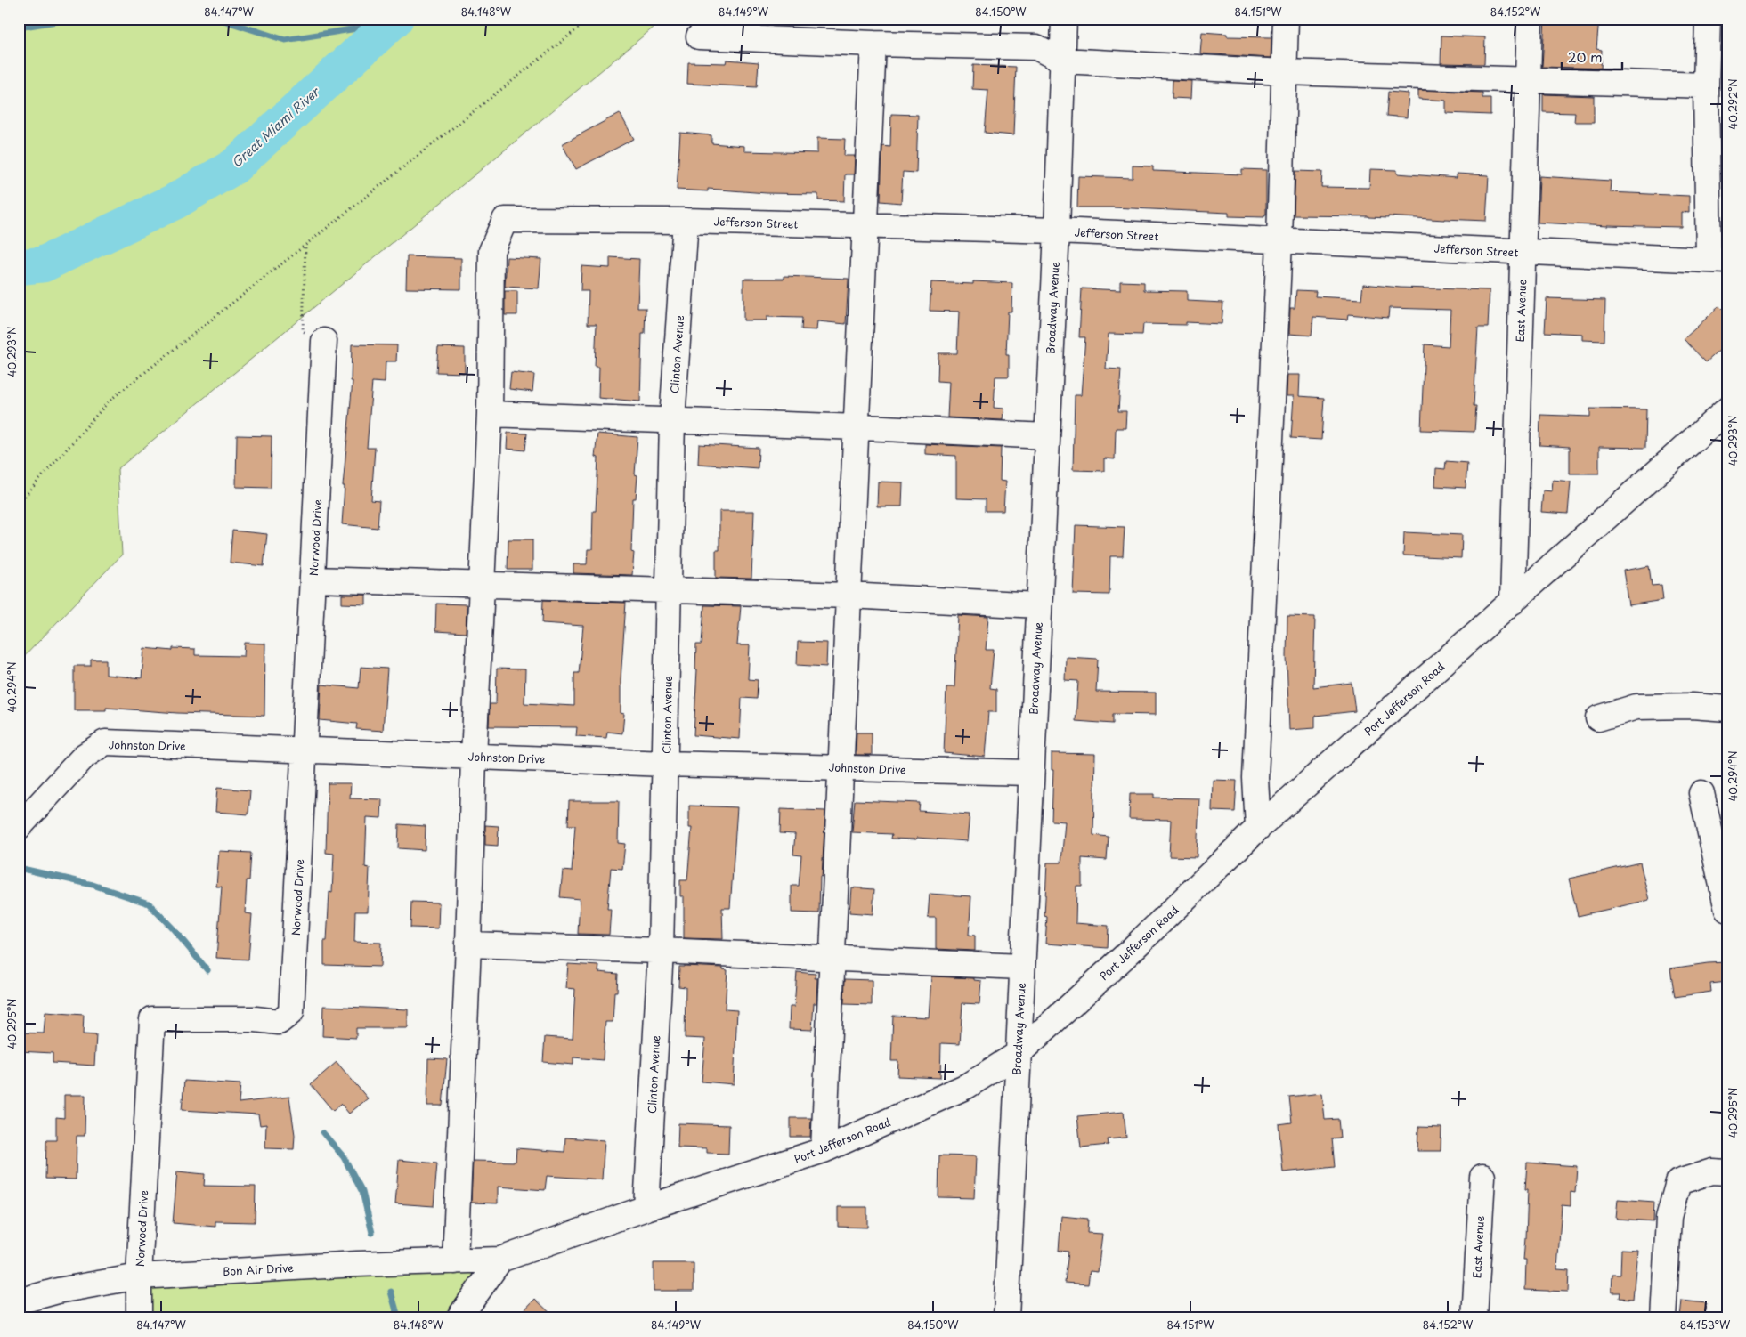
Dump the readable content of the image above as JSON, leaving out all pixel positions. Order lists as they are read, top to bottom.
{
  "streets": {
    "street": [
      "Jefferson Street",
      "Broadway Avenue",
      "East Avenue",
      "Clinton Avenue",
      "Norwood Drive",
      "Port Jefferson Road",
      "Johnston Drive",
      "Bon Air Drive"
    ]
  },
  "crossings": [
    ["Jefferson Street", "Broadway Avenue"],
    ["Jefferson Street", "East Avenue"],
    ["Jefferson Street", "Clinton Avenue"],
    ["Broadway Avenue", "Port Jefferson Road"],
    ["Broadway Avenue", "Johnston Drive"],
    ["East Avenue", "Port Jefferson Road"],
    ["Clinton Avenue", "Port Jefferson Road"],
    ["Clinton Avenue", "Johnston Drive"],
    ["Norwood Drive", "Johnston Drive"],
    ["Norwood Drive", "Bon Air Drive"],
    ["Port Jefferson Road", "Bon Air Drive"]
  ],
  "water": ["Great Miami River"],
  "scale_bar": "20 m",
  "coordinates": [
    "84.147°W",
    "84.148°W",
    "84.149°W",
    "84.150°W",
    "84.151°W",
    "84.152°W",
    "40.292°N",
    "40.293°N",
    "40.294°N",
    "40.295°N",
    "84.153°W"
  ]
}
